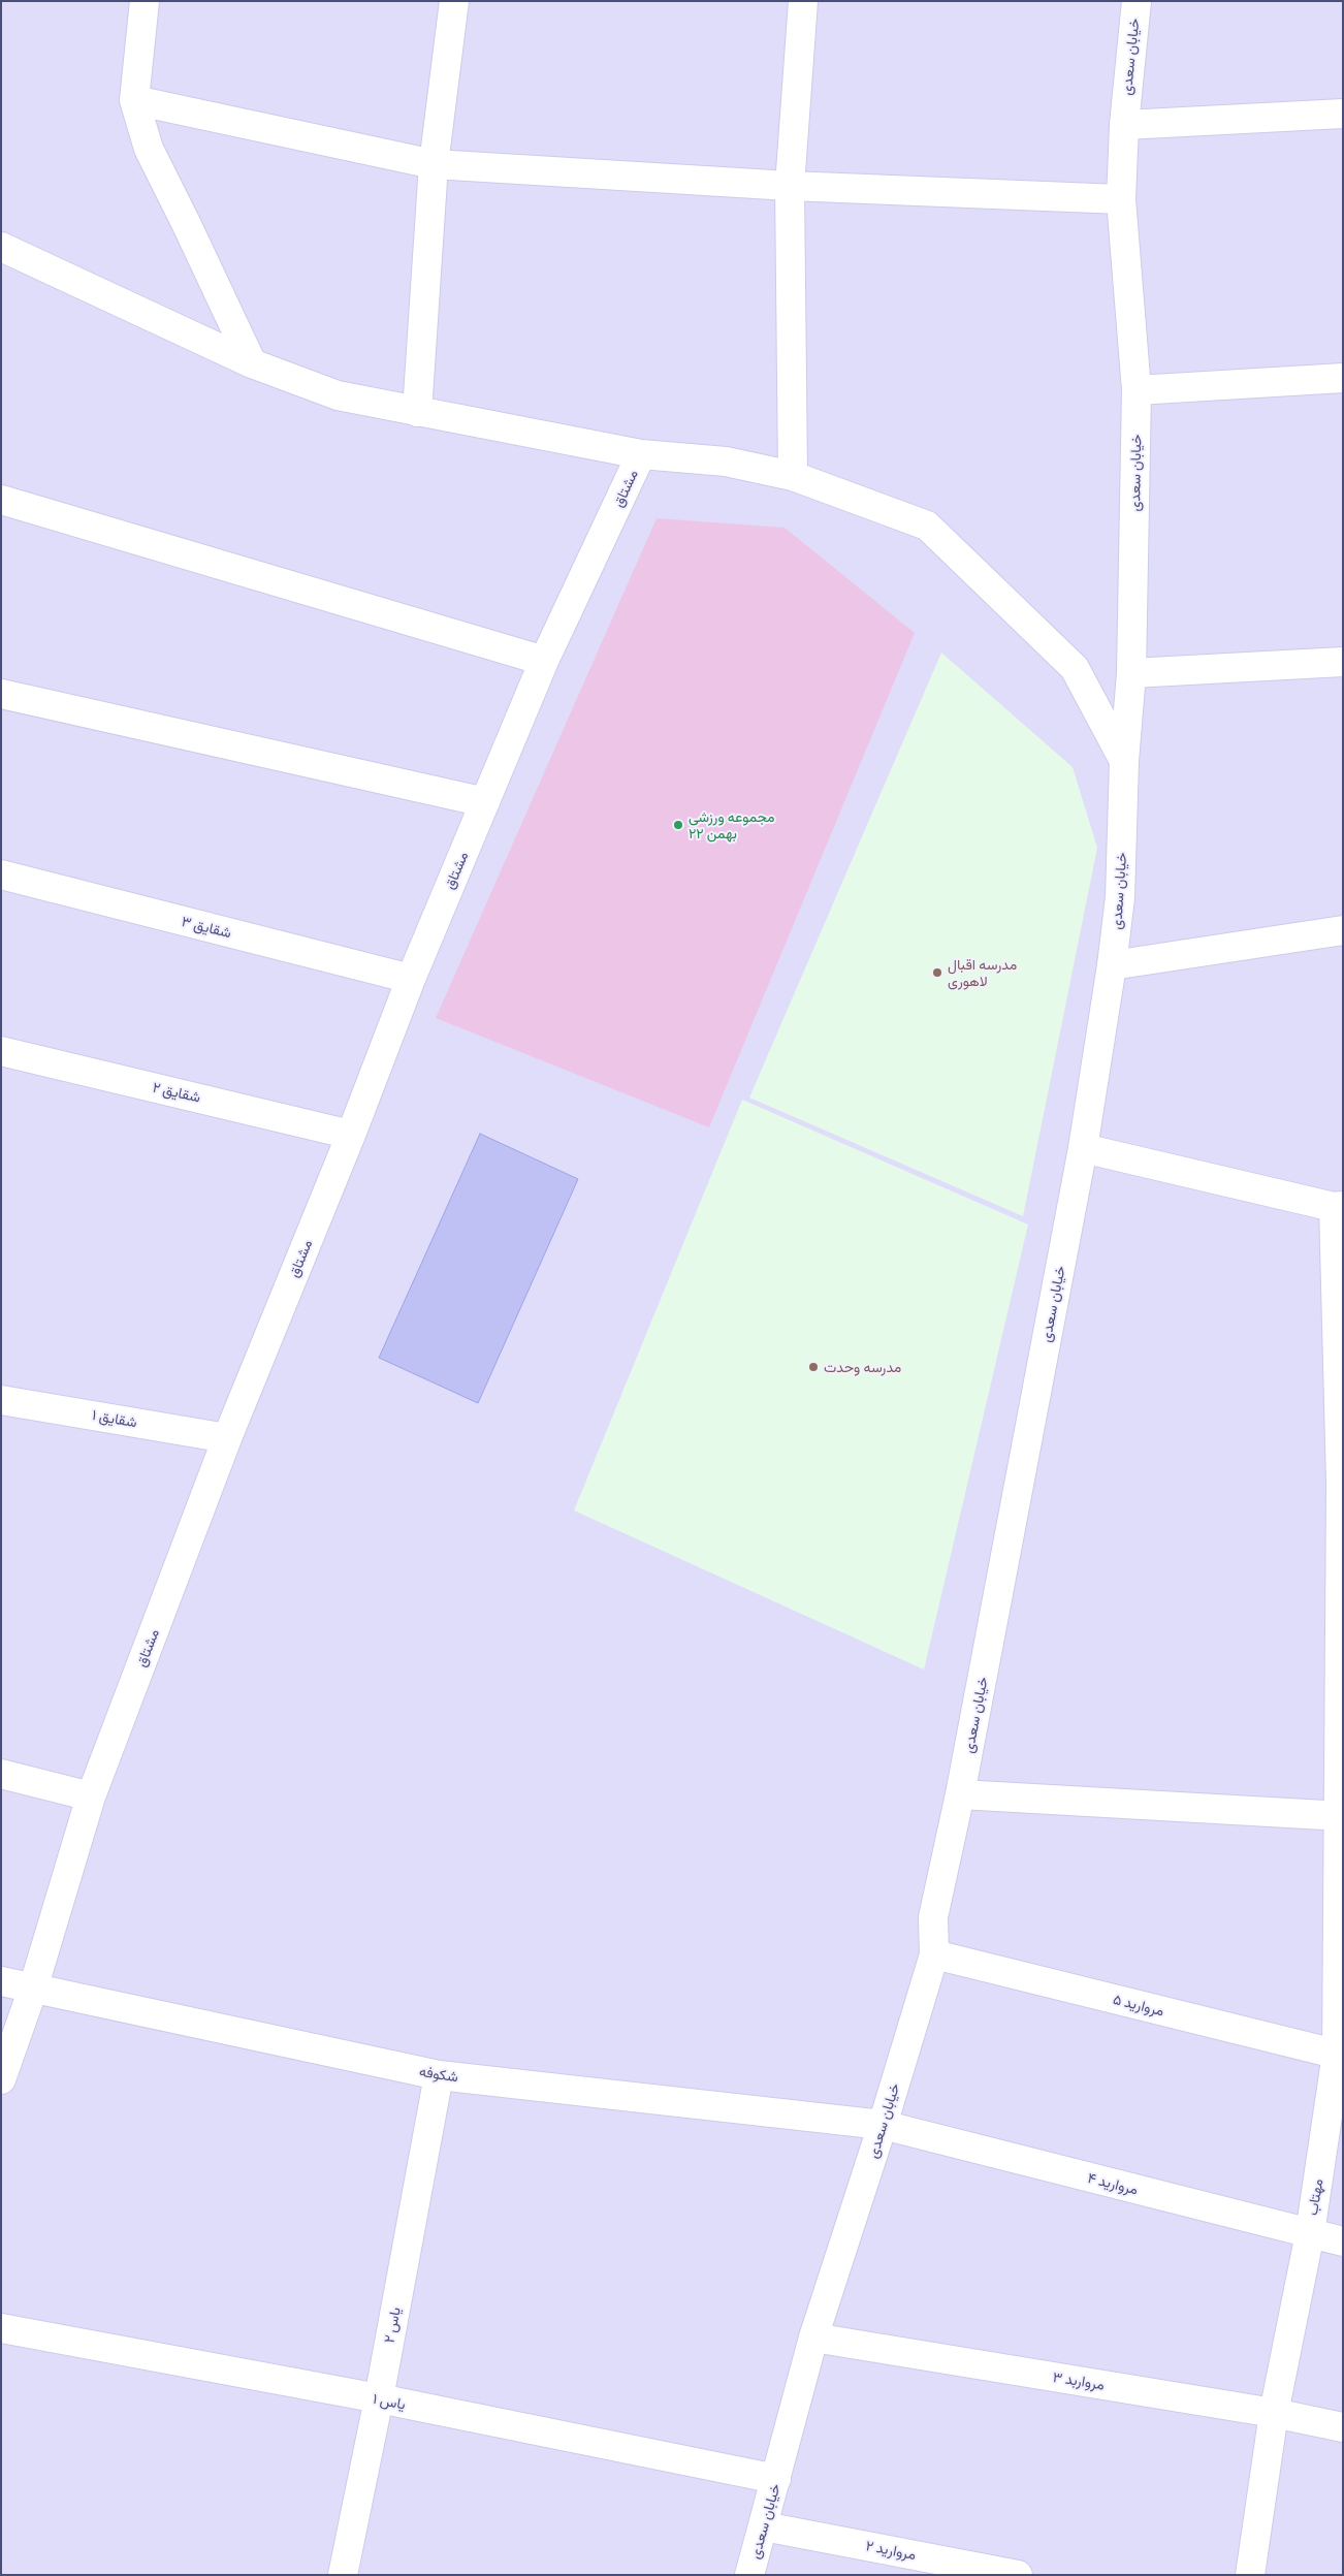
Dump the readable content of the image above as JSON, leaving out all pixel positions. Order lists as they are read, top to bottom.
{
  "streets": {
    "street": [
      "خیابان سعدی",
      "مشتاق",
      "شقایق ۳",
      "شقایق ۲",
      "شقایق ۱",
      "مروارید ۵",
      "شکوفه",
      "مروارید ۴",
      "مهتاب",
      "یاس ۲",
      "مرواربد ۳",
      "یاس ۱",
      "مروارید ۲"
    ]
  },
  "crossings": [
    ["خیابان سعدی", "مروارید ۵"],
    ["خیابان سعدی", "شکوفه"],
    ["خیابان سعدی", "مروارید ۴"],
    ["خیابان سعدی", "مرواربد ۳"],
    ["خیابان سعدی", "یاس ۱"],
    ["خیابان سعدی", "مروارید ۲"],
    ["مشتاق", "شقایق ۳"],
    ["مشتاق", "شقایق ۲"],
    ["مشتاق", "شقایق ۱"],
    ["مشتاق", "شکوفه"],
    ["مروارید ۵", "مهتاب"],
    ["شکوفه", "مروارید ۴"],
    ["شکوفه", "یاس ۲"],
    ["مروارید ۴", "مهتاب"],
    ["مهتاب", "مرواربد ۳"],
    ["یاس ۲", "یاس ۱"]
  ],
  "places": ["مجموعه ورزشی ۲۲ بهمن", "مدرسه اقبال لاهوری", "مدرسه وحدت"]
}
